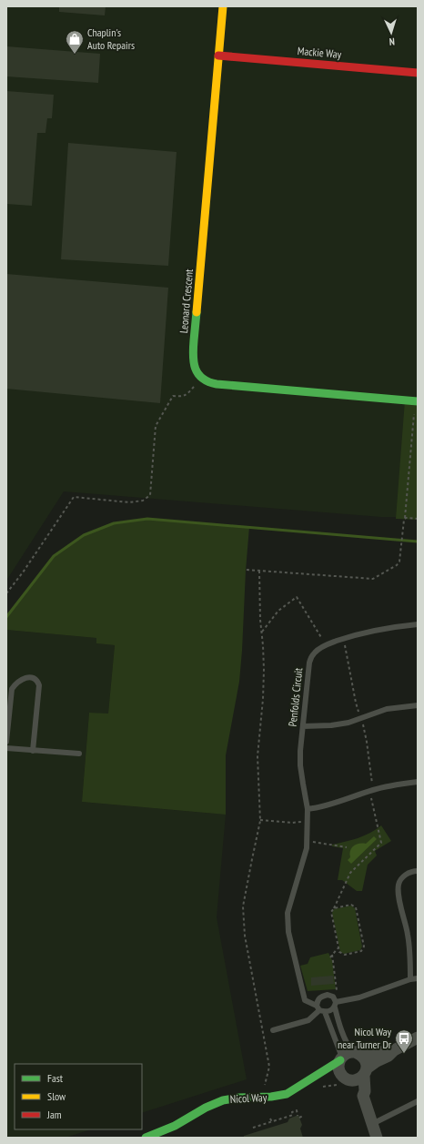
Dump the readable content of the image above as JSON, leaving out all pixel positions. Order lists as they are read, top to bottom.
{
  "streets": {
    "street": ["Mackie Way", "Leonard Crescent", "Nicol Way"],
    "lane": ["Penfolds Circuit"]
  },
  "crossings": [
    ["Mackie Way", "Leonard Crescent"]
  ],
  "places": {
    "shop": ["Chaplin's Auto Repairs"],
    "bus stop": ["Nicol Way near Turner Dr"]
  },
  "legend": ["Fast", "Slow", "Jam"],
  "north": "bottom"
}
